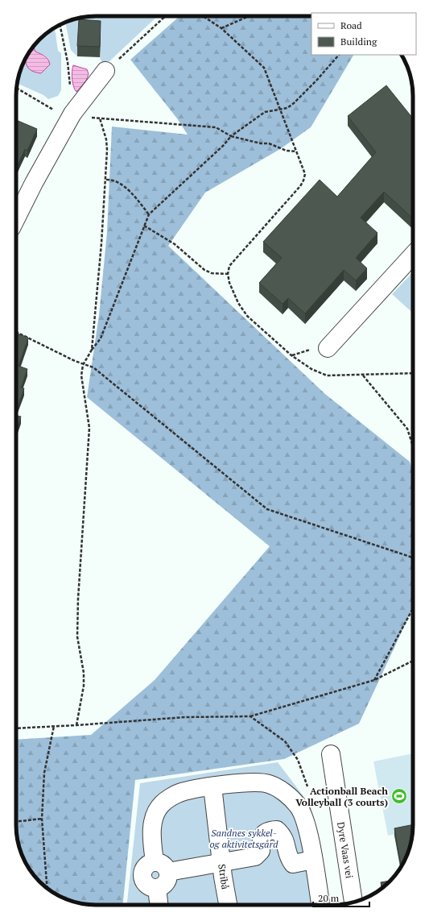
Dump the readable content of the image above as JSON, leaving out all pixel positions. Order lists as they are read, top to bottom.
{
  "streets": {
    "street": ["Dyre Vaas vei", "Stribå"]
  },
  "parks": ["Sandnes sykkel- og aktivitetsgård"],
  "places": {
    "sports": ["Actionball Beach Volleyball (3 courts)"]
  },
  "legend": ["Road", "Building"],
  "scale_bar": "20 m"
}
